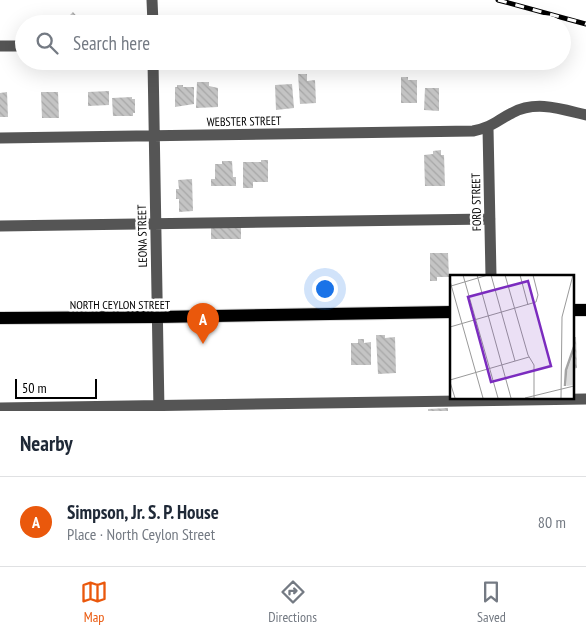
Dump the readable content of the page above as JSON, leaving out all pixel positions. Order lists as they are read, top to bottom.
{
  "streets": {
    "main road": ["NORTH CEYLON STREET"],
    "street": ["WEBSTER STREET", "FORD STREET", "LEONA STREET"]
  },
  "crossings": [
    ["WEBSTER STREET", "FORD STREET"],
    ["WEBSTER STREET", "LEONA STREET"],
    ["LEONA STREET", "NORTH CEYLON STREET"]
  ],
  "scale_bar": "50 m",
  "page": {
    "search": "Search here",
    "pins": "A",
    "scale": "50 m",
    "heading": "Nearby",
    "list": [
      {
        "mark": "A",
        "name": "Simpson, Jr. S. P. House",
        "note": "Place · North Ceylon Street",
        "value": "80 m"
      }
    ],
    "nav": ["Map", "Directions", "Saved"]
  }
}
